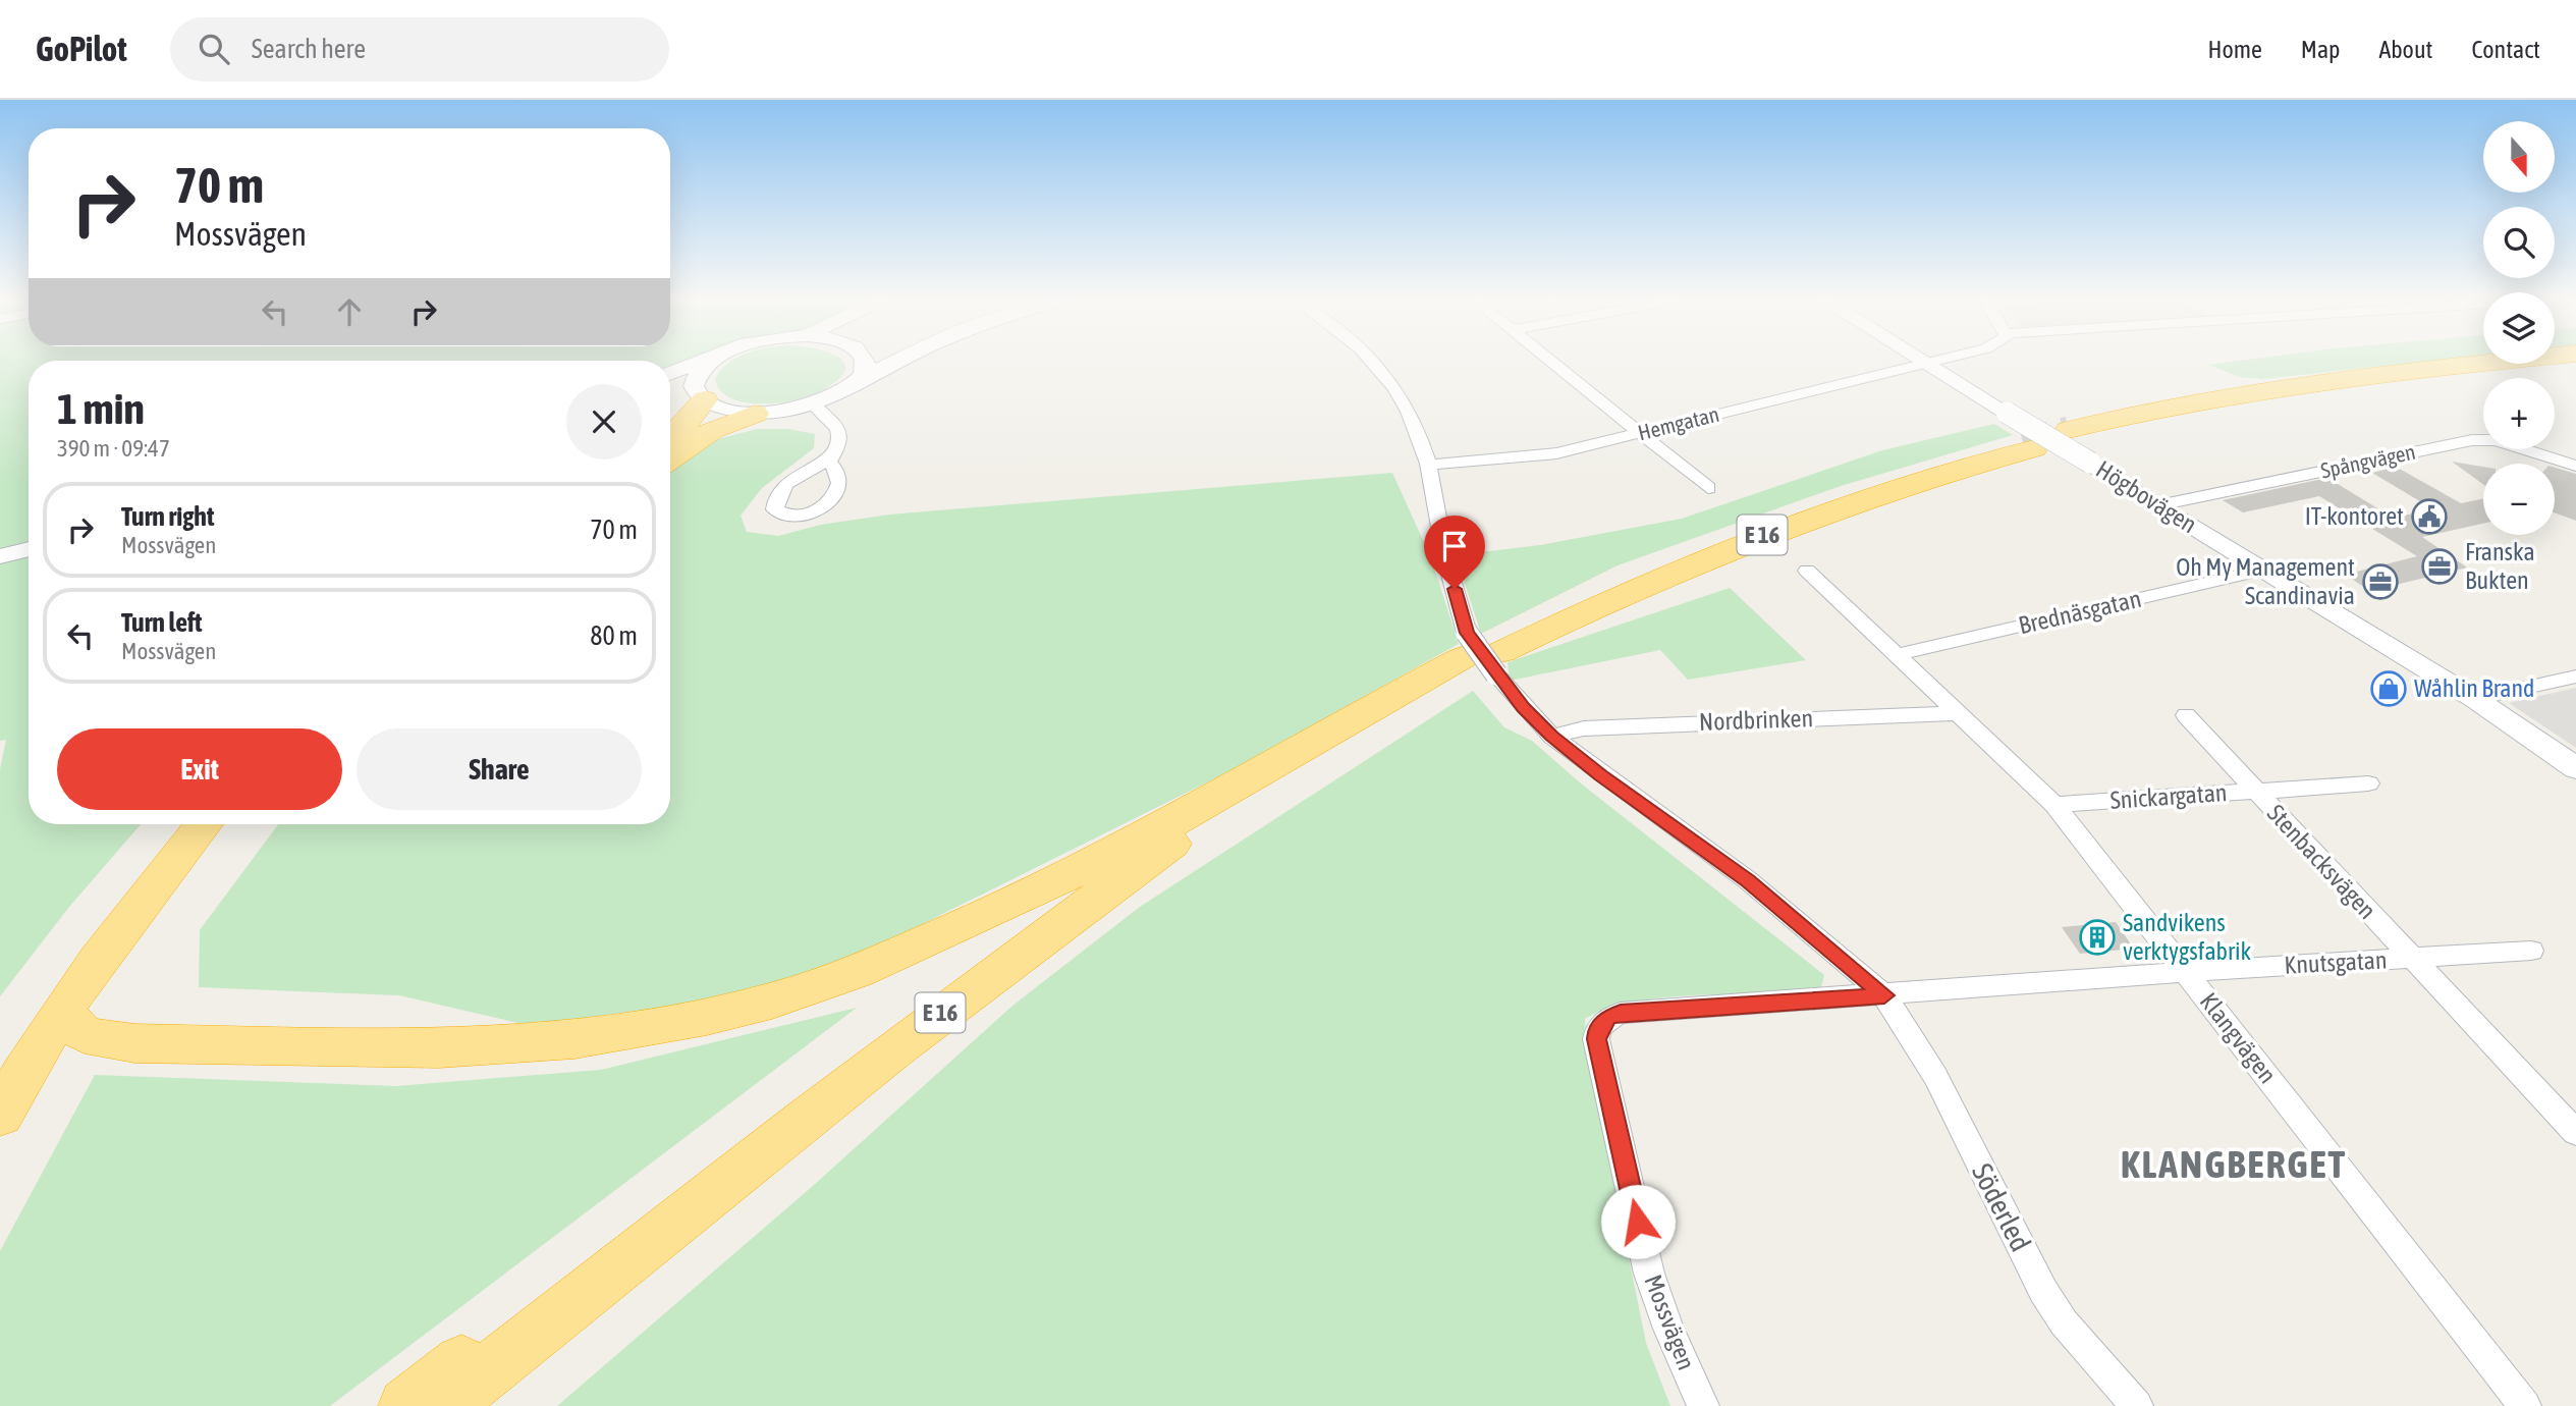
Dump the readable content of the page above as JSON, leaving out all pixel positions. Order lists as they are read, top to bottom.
{
  "streets": {
    "highway": ["E 16"],
    "main road": ["Högbovägen"],
    "street": [
      "Hemgatan",
      "Spångvägen",
      "Brednäsgatan",
      "Nordbrinken",
      "Snickargatan",
      "Stenbacksvägen",
      "Knutsgatan",
      "Klangvägen",
      "Söderled",
      "Mossvägen"
    ]
  },
  "crossings": [
    ["Hemgatan", "Högbovägen"],
    ["Spångvägen", "Högbovägen"],
    ["Högbovägen", "Brednäsgatan"],
    ["Brednäsgatan", "Klangvägen"],
    ["Nordbrinken", "Klangvägen"],
    ["Snickargatan", "Stenbacksvägen"],
    ["Snickargatan", "Klangvägen"],
    ["Stenbacksvägen", "Knutsgatan"],
    ["Knutsgatan", "Klangvägen"],
    ["Knutsgatan", "Söderled"],
    ["Knutsgatan", "Mossvägen"],
    ["Söderled", "Mossvägen"]
  ],
  "districts": ["KLANGBERGET"],
  "places": {
    "public building": ["IT-kontoret"],
    "office": ["Franska Bukten", "Oh My Management Scandinavia"],
    "shop": ["Wåhlin Brand"],
    "building": ["Sandvikens verktygsfabrik"]
  },
  "north": "bottom",
  "page": {
    "header": "GoPilot",
    "search": "Search here",
    "nav": [
      "Home",
      "Map",
      "About",
      "Contact"
    ],
    "map_buttons": ["+", "−"],
    "turn": ["70 m", "Mossvägen"],
    "heading": ["1 min", "390 m · 09:47"],
    "list": [
      {
        "name": "Turn right",
        "note": "Mossvägen",
        "value": "70 m"
      },
      {
        "name": "Turn left",
        "note": "Mossvägen",
        "value": "80 m"
      }
    ],
    "buttons": ["Exit", "Share"]
  }
}
